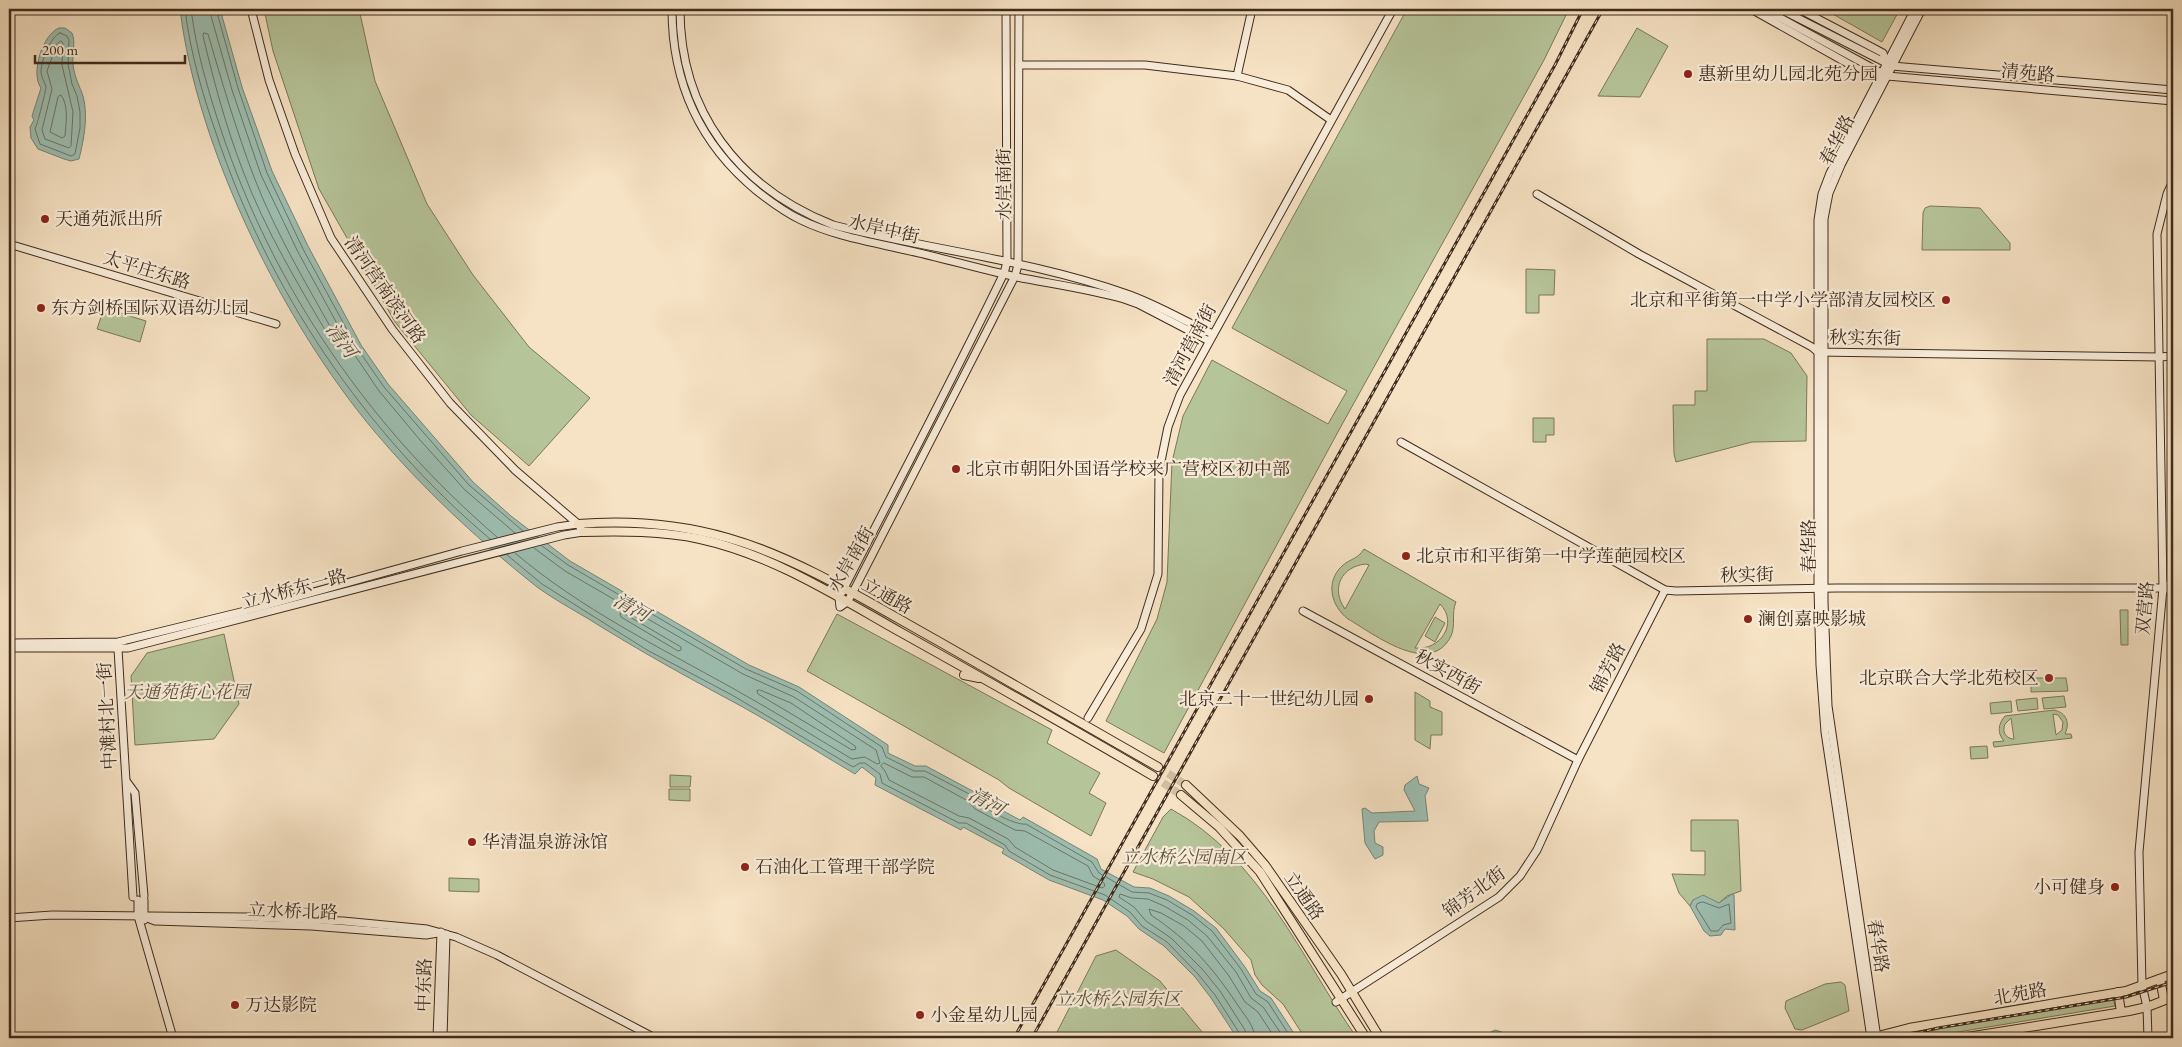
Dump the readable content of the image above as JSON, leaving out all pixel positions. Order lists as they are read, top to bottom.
{
  "streets": {
    "main road": ["立通路", "北苑路"],
    "street": [
      "清苑路",
      "春华路",
      "水岸南街",
      "水岸中街",
      "太平庄东路",
      "清河营南滨河路",
      "秋实东街",
      "清河营南街",
      "秋实街",
      "立水桥东一路",
      "双营路",
      "锦芳路",
      "秋实西街",
      "中滩村北一街",
      "锦芳北街",
      "立水桥北路",
      "中东路"
    ]
  },
  "crossings": [
    ["清苑路", "春华路"],
    ["春华路", "秋实东街"],
    ["春华路", "秋实街"],
    ["春华路", "北苑路"],
    ["水岸南街", "水岸中街"],
    ["水岸南街", "立通路"],
    ["水岸中街", "清河营南街"],
    ["清河营南滨河路", "立水桥东一路"],
    ["清河营南滨河路", "立通路"],
    ["秋实东街", "双营路"],
    ["秋实街", "双营路"],
    ["秋实街", "锦芳路"],
    ["立水桥东一路", "立通路"],
    ["立水桥东一路", "中滩村北一街"],
    ["立通路", "锦芳北街"],
    ["双营路", "北苑路"],
    ["锦芳路", "秋实西街"],
    ["锦芳路", "锦芳北街"],
    ["秋实西街", "锦芳北街"],
    ["中滩村北一街", "立水桥北路"],
    ["立水桥北路", "中东路"]
  ],
  "water": ["清河"],
  "parks": ["天通苑街心花园", "立水桥公园南区", "立水桥公园东区"],
  "places": [
    "惠新里幼儿园北苑分园",
    "天通苑派出所",
    "北京和平街第一中学小学部清友园校区",
    "东方剑桥国际双语幼儿园",
    "北京市朝阳外国语学校来广营校区初中部",
    "北京市和平街第一中学莲葩园校区",
    "澜创嘉映影城",
    "北京联合大学北苑校区",
    "北京二十一世纪幼儿园",
    "华清温泉游泳馆",
    "石油化工管理干部学院",
    "小可健身",
    "万达影院",
    "小金星幼儿园"
  ],
  "scale_bar": "200 m"
}
